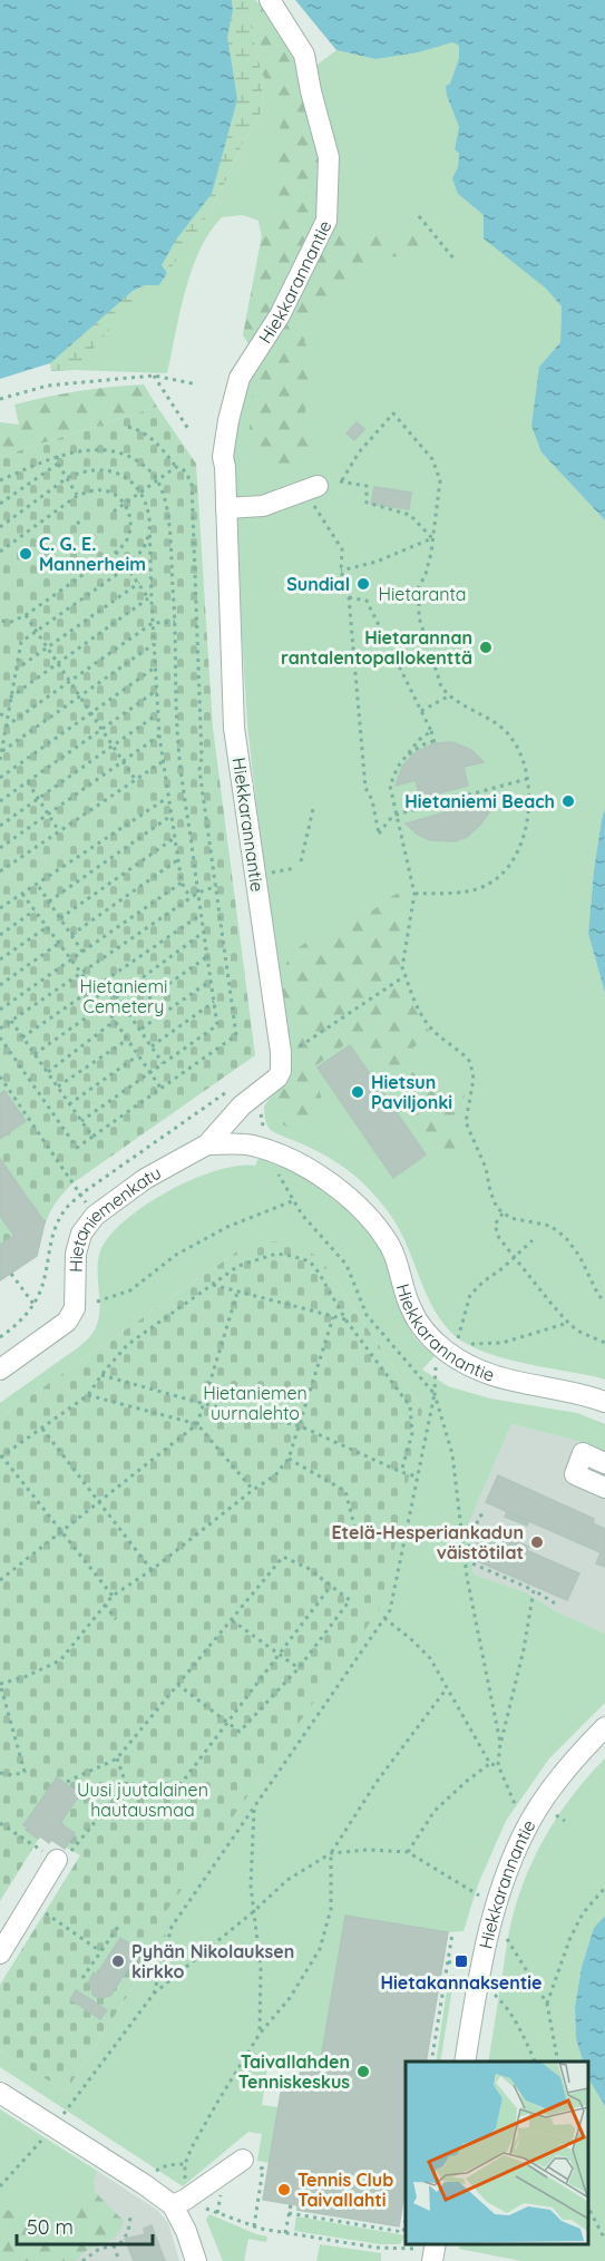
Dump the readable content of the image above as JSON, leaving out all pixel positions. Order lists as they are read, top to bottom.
{
  "streets": {
    "street": ["Hiekkarannantie", "Hietaniemenkatu"]
  },
  "crossings": [
    ["Hiekkarannantie", "Hietaniemenkatu"]
  ],
  "parks": [
    "Hietaranta",
    "Hietaniemi Cemetery",
    "Hietaniemen uurnalehto",
    "Uusi juutalainen hautausmaa"
  ],
  "places": {
    "other": [
      "C. G. E. Mannerheim",
      "Sundial",
      "Hietarannan rantalentopallokenttä",
      "Hietaniemi Beach",
      "Hietsun Paviljonki",
      "Etelä-Hesperiankadun väistötilat",
      "Pyhän Nikolauksen kirkko",
      "Taivallahden Tenniskeskus",
      "Tennis Club Taivallahti"
    ],
    "transit": ["Hietakannaksentie"]
  },
  "scale_bar": "50 m"
}
